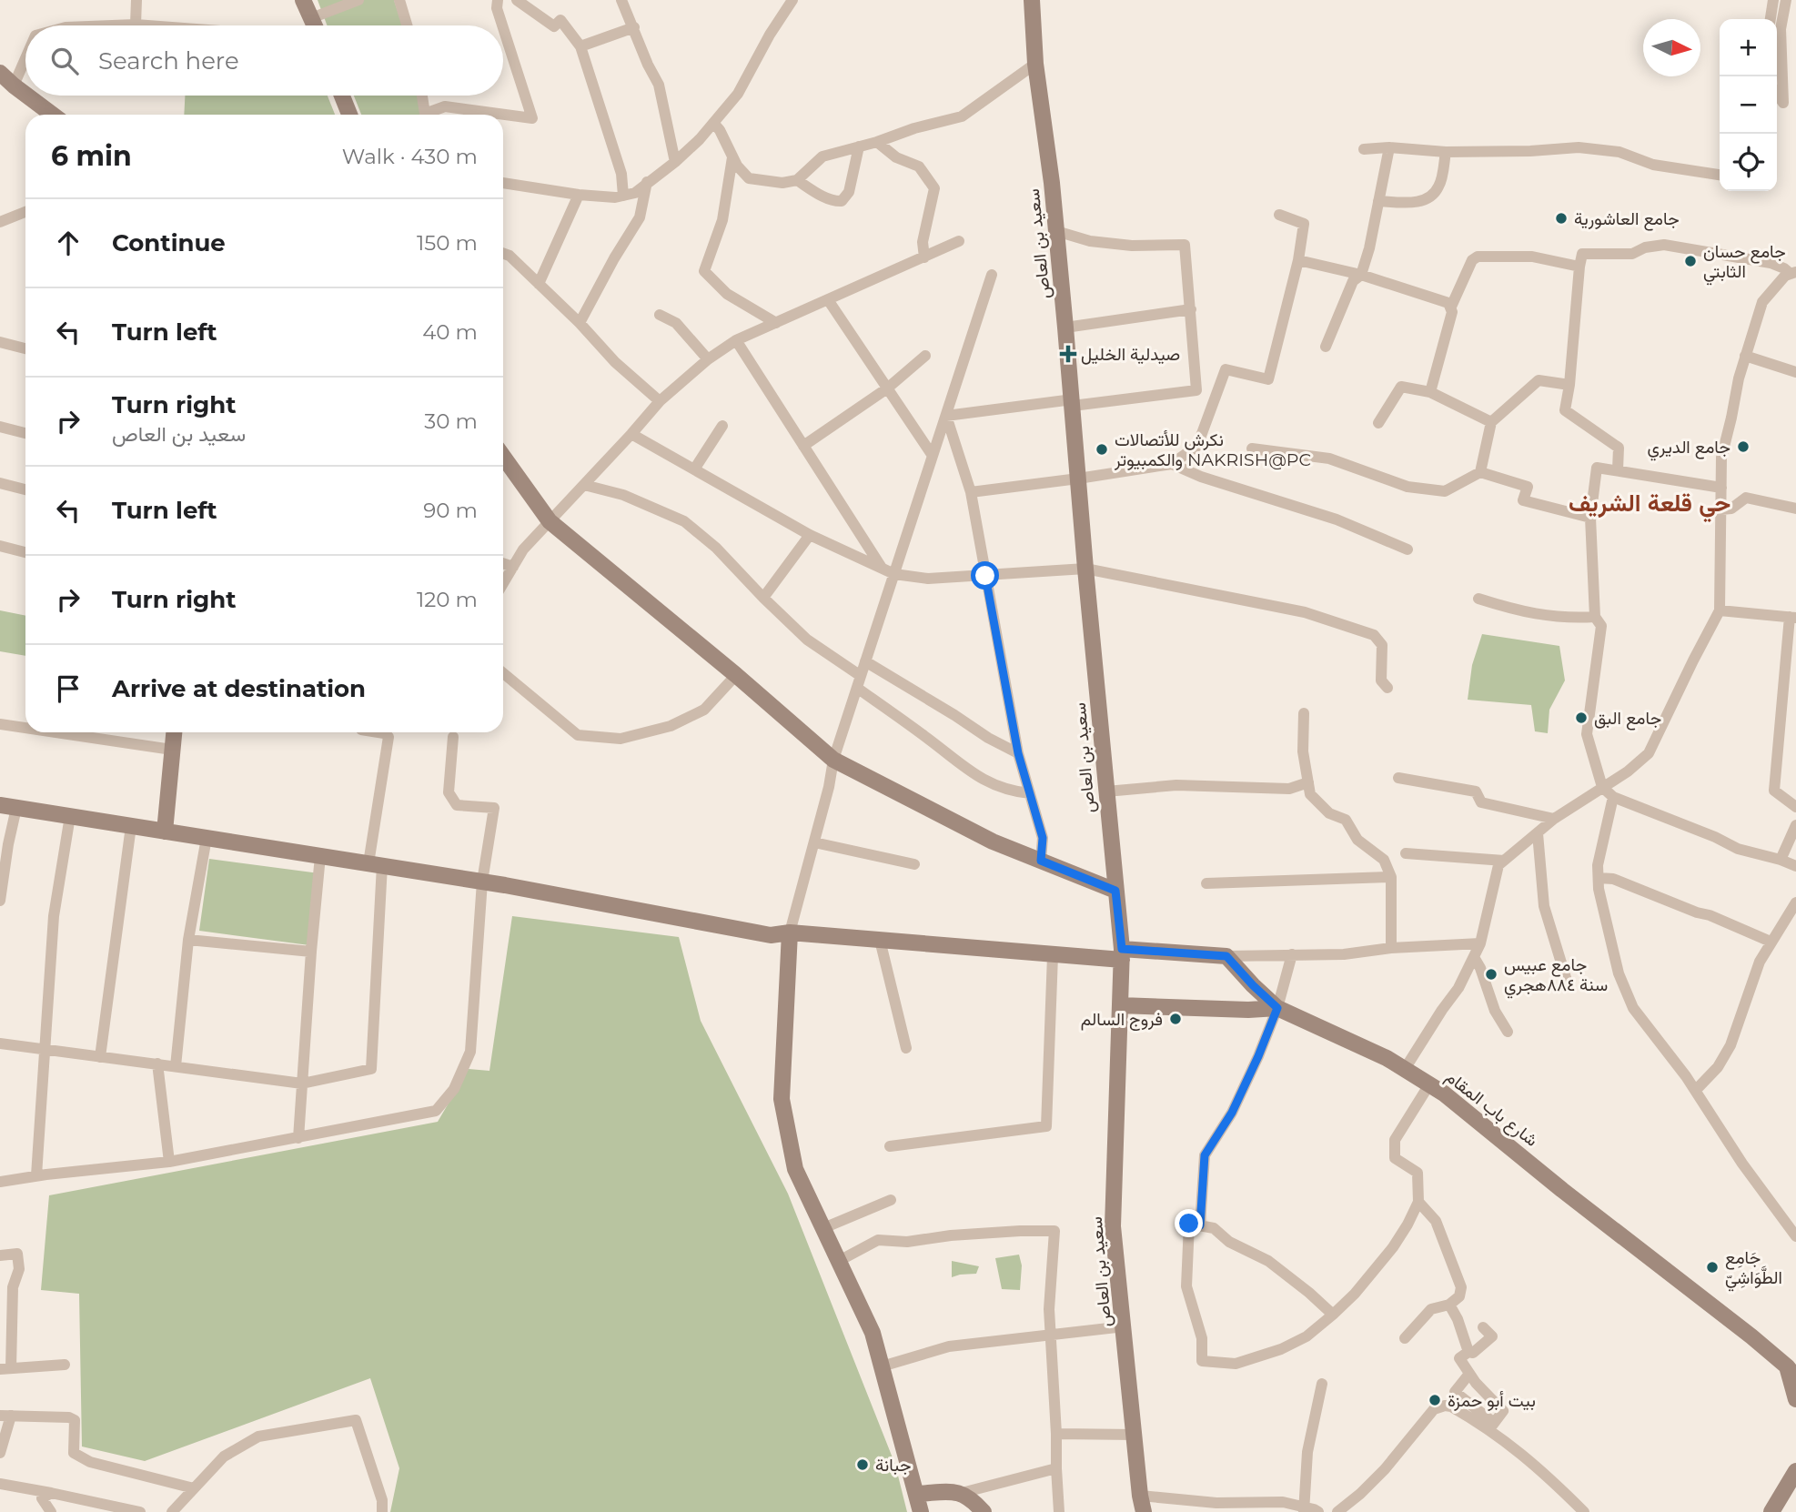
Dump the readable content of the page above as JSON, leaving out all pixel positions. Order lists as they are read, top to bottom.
{
  "streets": {
    "main road": ["سعيد بن العاص", "شارع باب المقام"]
  },
  "crossings": [
    ["سعيد بن العاص", "شارع باب المقام"]
  ],
  "districts": ["حي قلعة الشريف"],
  "places": {
    "other": [
      "جامع العاشورية",
      "جامع حسان الثابتي",
      "جامع الديري",
      "نكرش للأتصالات والكمبيوتر NAKRISH@PC",
      "جامع البق",
      "جامع عبيس سنة ٨٨٤هجري",
      "فروج السالم",
      "جَامِع الطَّوَاشِيّ",
      "بيت أبو حمزة",
      "جبانة"
    ],
    "health": ["صيدلية الخليل"]
  },
  "north": "right",
  "page": {
    "map_buttons": ["+", "−"],
    "search": "Search here",
    "heading": ["6 min", "Walk · 430 m"],
    "list": [
      ["Continue", "150 m"],
      ["Turn left", "40 m"],
      ["Turn right", "سعيد بن العاص", "30 m"],
      ["Turn left", "90 m"],
      ["Turn right", "120 m"],
      "Arrive at destination"
    ]
  }
}
